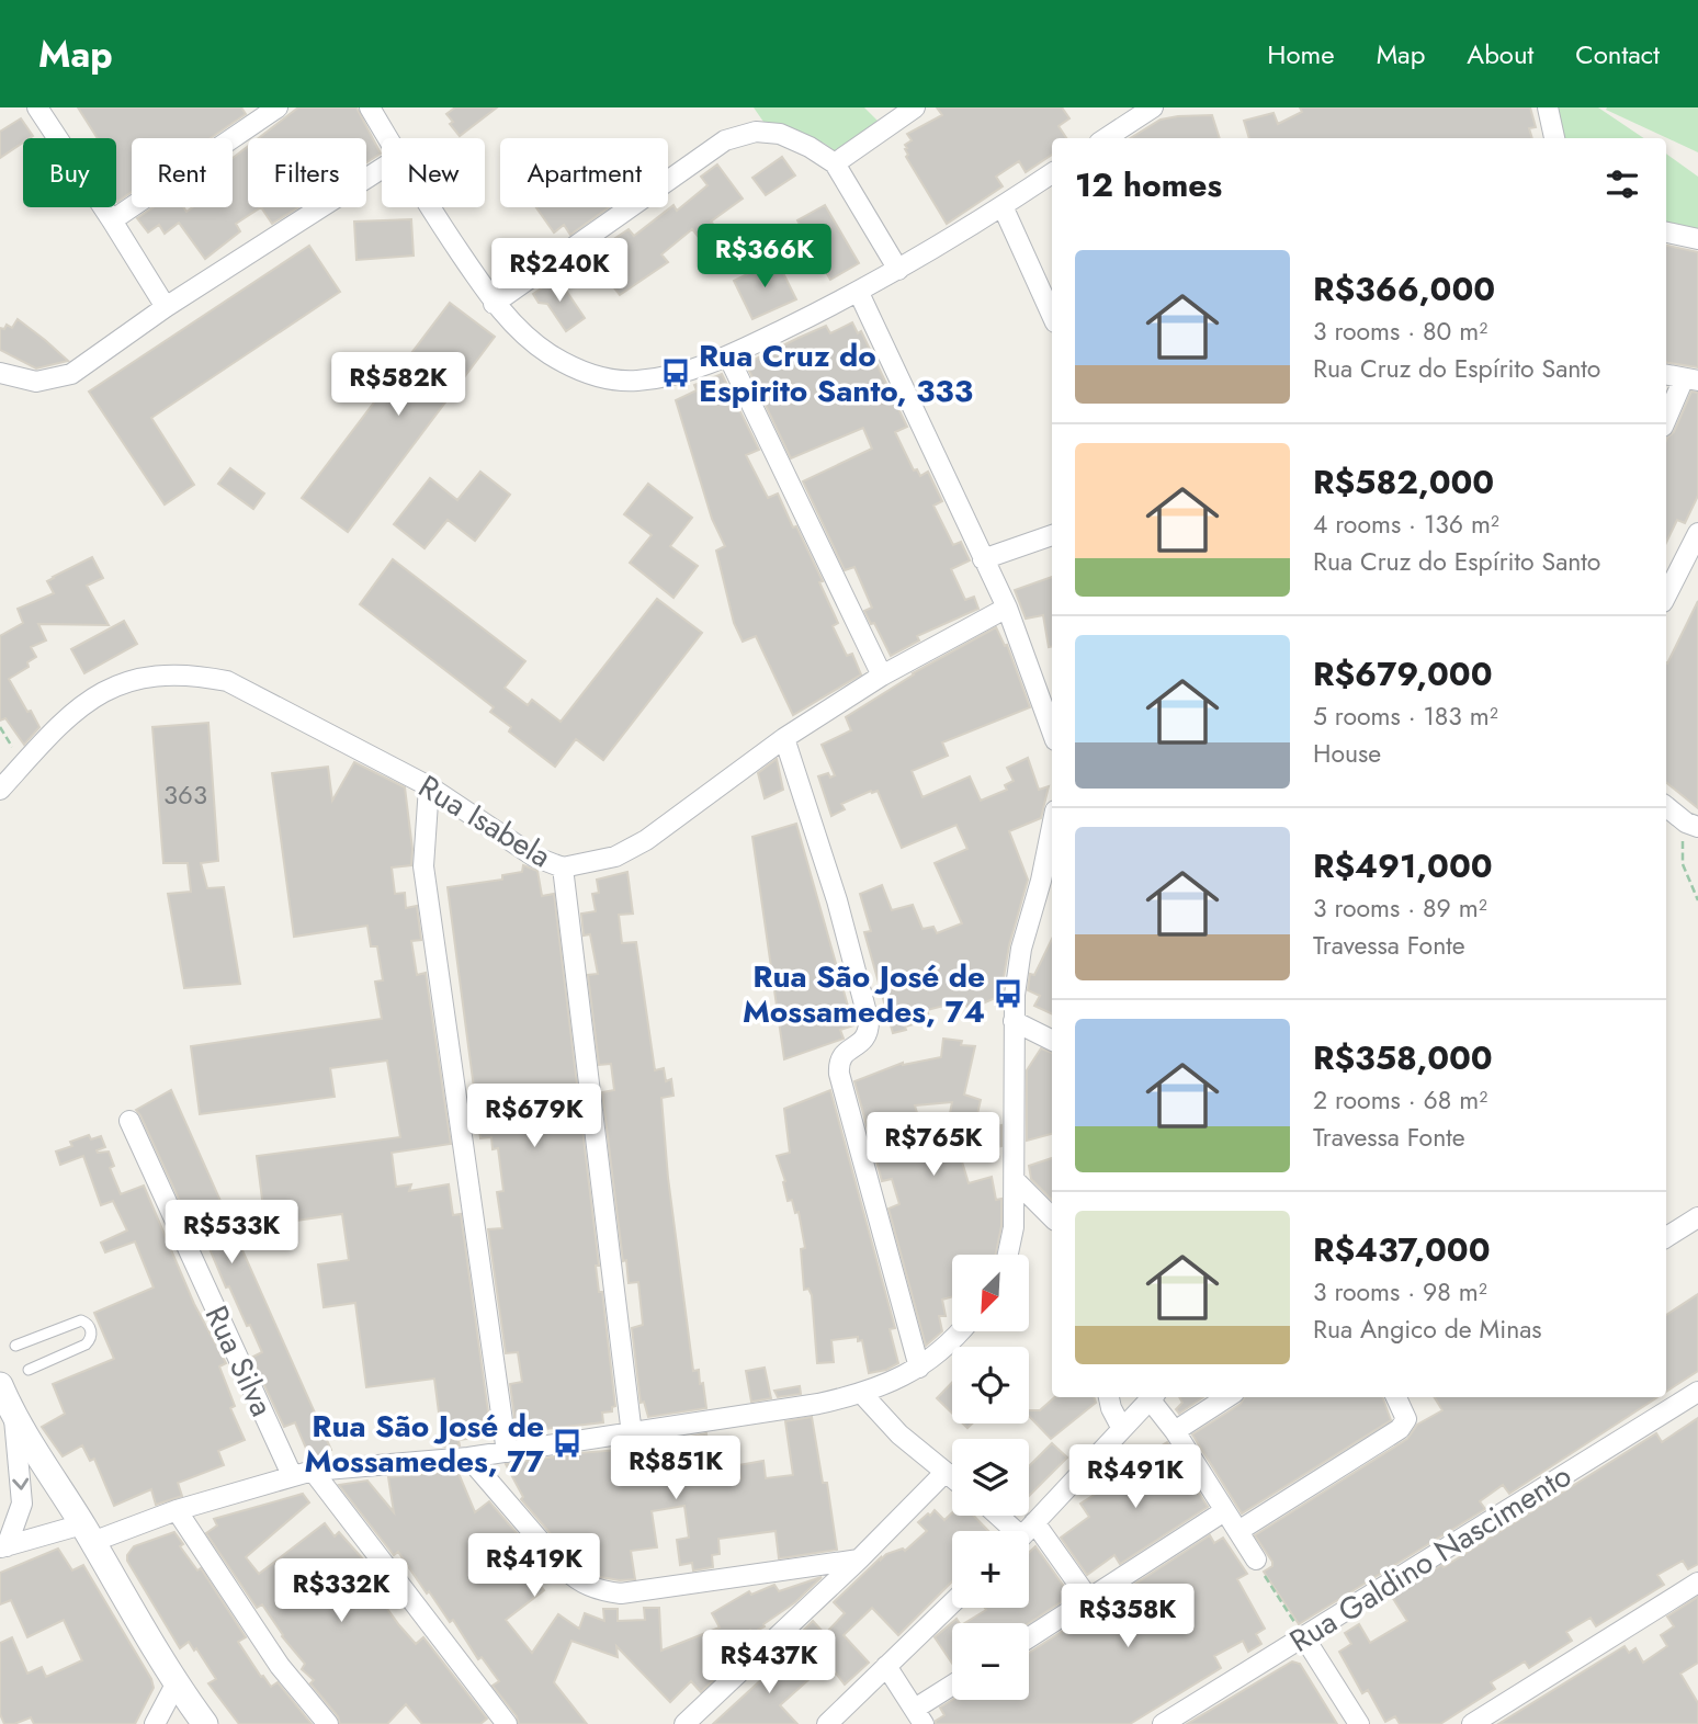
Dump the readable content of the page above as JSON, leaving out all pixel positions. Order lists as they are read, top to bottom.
{
  "streets": {
    "street": ["Rua Isabela", "Rua Silva", "Rua Galdino Nascimento"]
  },
  "places": {
    "bus stop": ["Rua Cruz do Espirito Santo, 333", "Rua São José de Mossamedes, 74", "Rua São José de Mossamedes, 77"]
  },
  "house_numbers": ["363"],
  "north": "bottom left",
  "page": {
    "header": "Map",
    "nav": [
      "Home",
      "Map",
      "About",
      "Contact"
    ],
    "chip": [
      "Buy",
      "Rent",
      "Filters",
      "New",
      "Apartment"
    ],
    "heading": "12 homes",
    "price": [
      "R$366K",
      "R$240K",
      "R$582K",
      "R$679K",
      "R$765K",
      "R$533K",
      "R$851K",
      "R$491K",
      "R$419K",
      "R$332K",
      "R$358K",
      "R$437K"
    ],
    "list": [
      {
        "name": "R$366,000",
        "note": "3 rooms · 80 m² · Rua Cruz do Espírito Santo"
      },
      {
        "name": "R$582,000",
        "note": "4 rooms · 136 m² · Rua Cruz do Espírito Santo"
      },
      {
        "name": "R$679,000",
        "note": "5 rooms · 183 m² · House"
      },
      {
        "name": "R$491,000",
        "note": "3 rooms · 89 m² · Travessa Fonte"
      },
      {
        "name": "R$358,000",
        "note": "2 rooms · 68 m² · Travessa Fonte"
      },
      {
        "name": "R$437,000",
        "note": "3 rooms · 98 m² · Rua Angico de Minas"
      }
    ],
    "map_buttons": ["+", "−"]
  }
}
